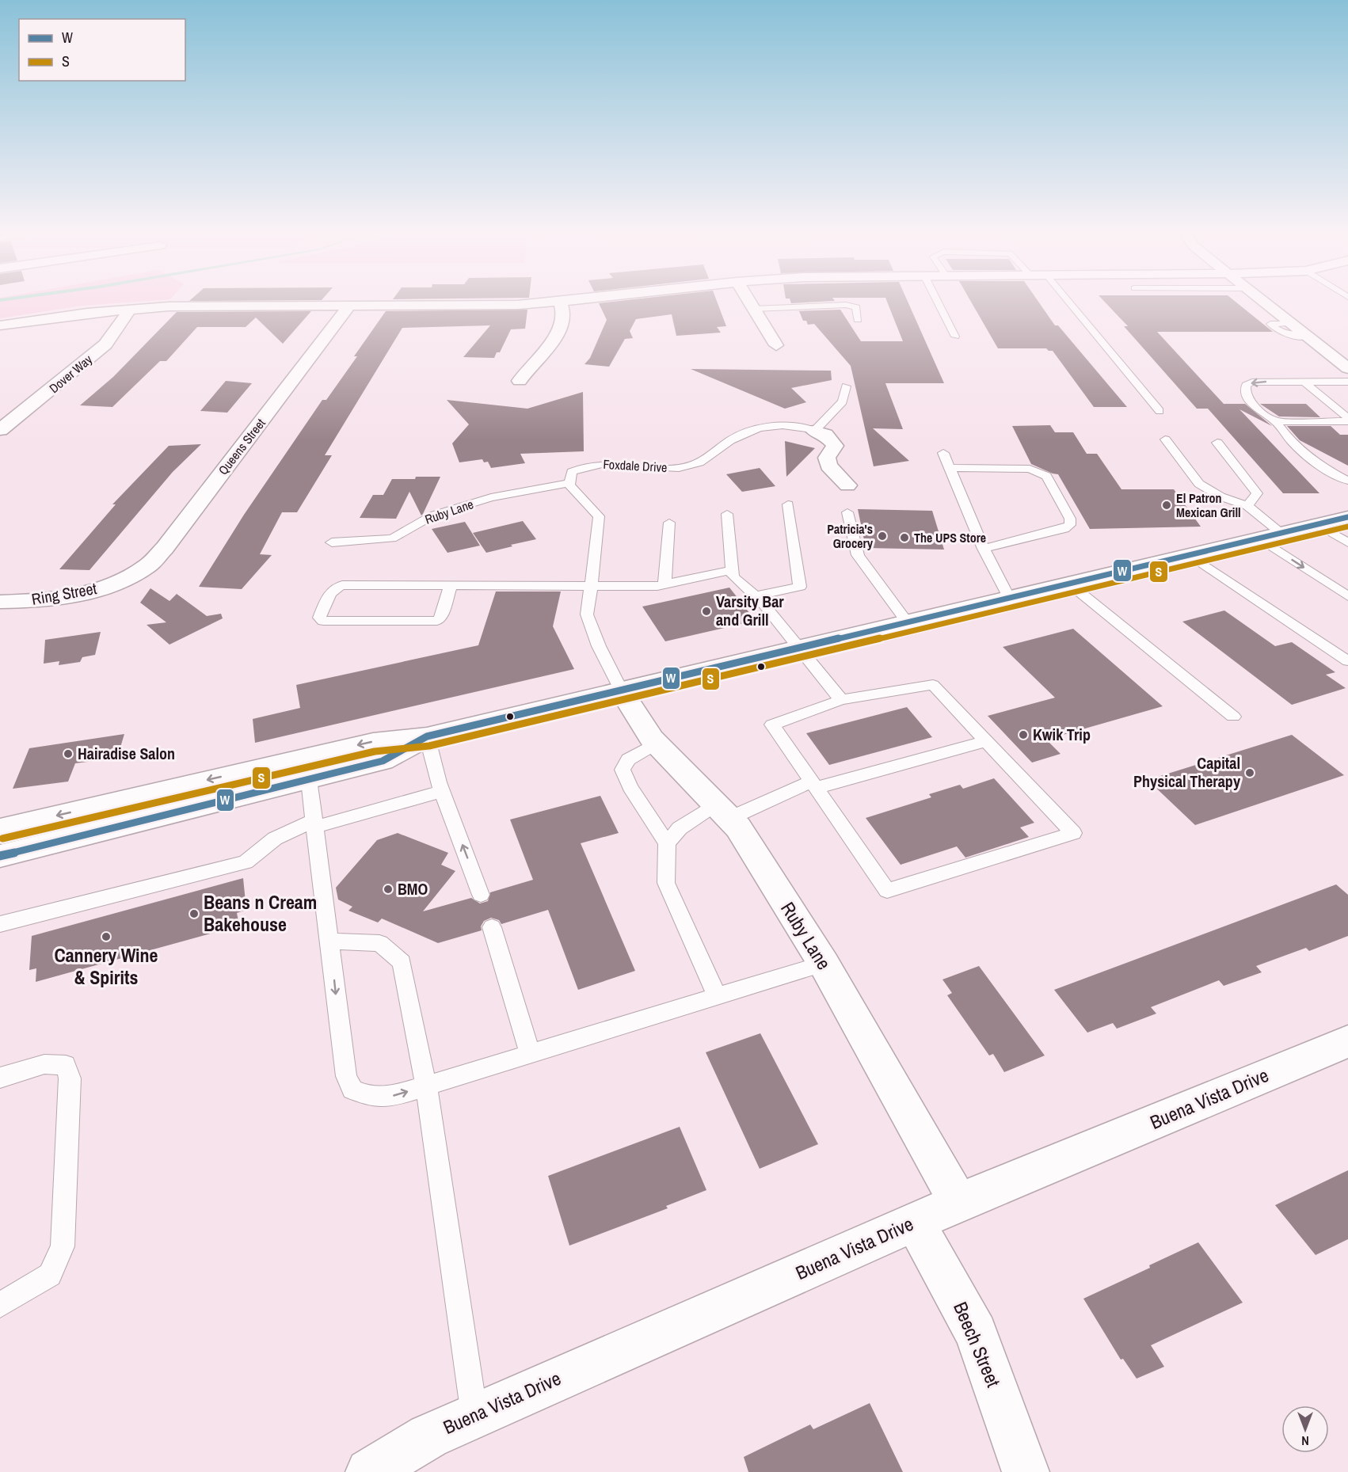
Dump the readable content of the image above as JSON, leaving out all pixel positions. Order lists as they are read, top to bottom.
{
  "streets": {
    "street": [
      "Dover Way",
      "Queens Street",
      "Ruby Lane",
      "Ring Street",
      "Buena Vista Drive",
      "Beech Street"
    ],
    "lane": ["Foxdale Drive"]
  },
  "crossings": [
    ["Queens Street", "Ring Street"],
    ["Foxdale Drive", "Ruby Lane"],
    ["Ruby Lane", "Buena Vista Drive"],
    ["Buena Vista Drive", "Beech Street"]
  ],
  "places": [
    "El Patron Mexican Grill",
    "Patricia's Grocery",
    "The UPS Store",
    "Varsity Bar and Grill",
    "Kwik Trip",
    "Hairadise Salon",
    "Capital Physical Therapy",
    "BMO",
    "Beans n Cream Bakehouse",
    "Cannery Wine & Spirits"
  ],
  "lines": ["transit line W", "transit line S"],
  "legend": ["W", "S"],
  "north": "bottom"
}
